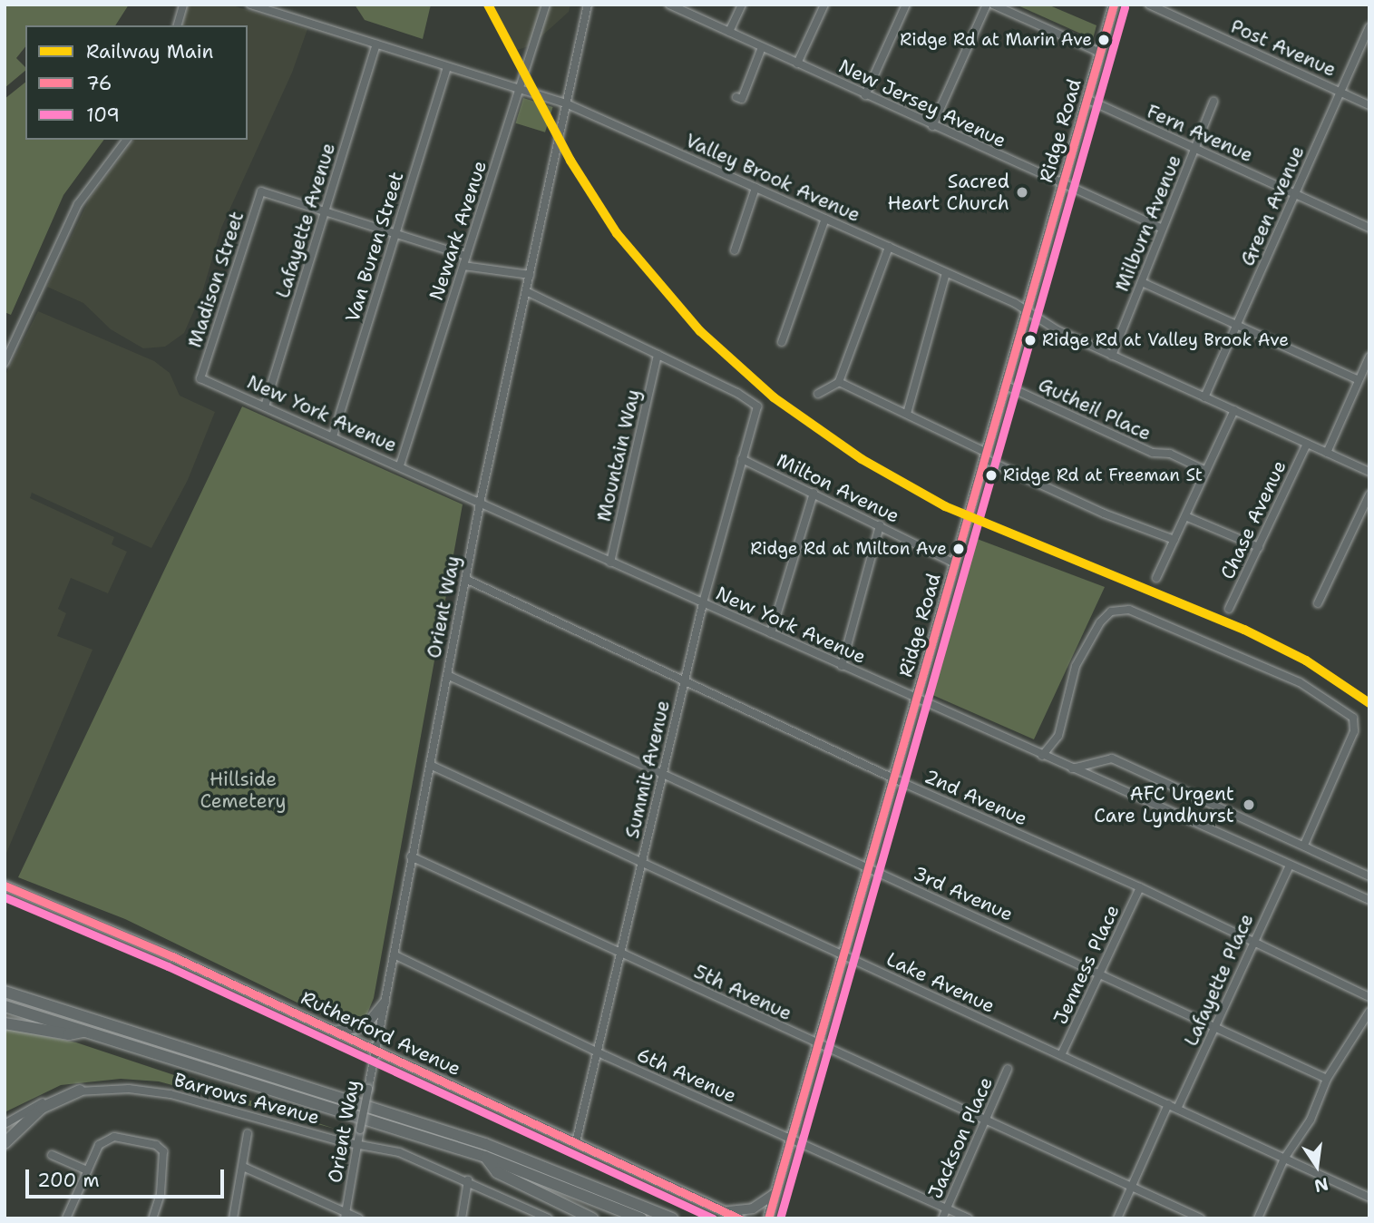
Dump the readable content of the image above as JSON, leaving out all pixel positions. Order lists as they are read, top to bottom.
{
  "streets": {
    "main road": ["Ridge Road", "Rutherford Avenue"],
    "street": [
      "Post Avenue",
      "New Jersey Avenue",
      "Fern Avenue",
      "Valley Brook Avenue",
      "Green Avenue",
      "Lafayette Avenue",
      "Milburn Avenue",
      "Newark Avenue",
      "Van Buren Street",
      "Madison Street",
      "Gutheil Place",
      "New York Avenue",
      "Mountain Way",
      "Milton Avenue",
      "Chase Avenue",
      "Orient Way",
      "Summit Avenue",
      "2nd Avenue",
      "3rd Avenue",
      "Jenness Place",
      "Lafayette Place",
      "Lake Avenue",
      "5th Avenue",
      "6th Avenue",
      "Barrows Avenue",
      "Jackson Place"
    ]
  },
  "crossings": [
    ["Post Avenue", "Green Avenue"],
    ["New Jersey Avenue", "Ridge Road"],
    ["New Jersey Avenue", "Milburn Avenue"],
    ["Ridge Road", "Fern Avenue"],
    ["Ridge Road", "Valley Brook Avenue"],
    ["Ridge Road", "Gutheil Place"],
    ["Ridge Road", "New York Avenue"],
    ["Ridge Road", "Milton Avenue"],
    ["Ridge Road", "2nd Avenue"],
    ["Ridge Road", "3rd Avenue"],
    ["Ridge Road", "Lake Avenue"],
    ["Ridge Road", "5th Avenue"],
    ["Ridge Road", "6th Avenue"],
    ["Fern Avenue", "Green Avenue"],
    ["Fern Avenue", "Milburn Avenue"],
    ["Valley Brook Avenue", "Green Avenue"],
    ["Valley Brook Avenue", "Lafayette Avenue"],
    ["Valley Brook Avenue", "Milburn Avenue"],
    ["Valley Brook Avenue", "Newark Avenue"],
    ["Valley Brook Avenue", "Van Buren Street"],
    ["Valley Brook Avenue", "Chase Avenue"],
    ["Valley Brook Avenue", "Orient Way"],
    ["Lafayette Avenue", "Madison Street"],
    ["Lafayette Avenue", "New York Avenue"],
    ["Newark Avenue", "New York Avenue"],
    ["Van Buren Street", "New York Avenue"],
    ["Madison Street", "New York Avenue"],
    ["New York Avenue", "Mountain Way"],
    ["New York Avenue", "Orient Way"],
    ["New York Avenue", "Summit Avenue"],
    ["New York Avenue", "Lafayette Place"],
    ["Mountain Way", "Summit Avenue"],
    ["Milton Avenue", "Summit Avenue"],
    ["Orient Way", "2nd Avenue"],
    ["Orient Way", "3rd Avenue"],
    ["Orient Way", "Lake Avenue"],
    ["Orient Way", "5th Avenue"],
    ["Orient Way", "Rutherford Avenue"],
    ["Orient Way", "6th Avenue"],
    ["Orient Way", "Barrows Avenue"],
    ["Summit Avenue", "2nd Avenue"],
    ["Summit Avenue", "3rd Avenue"],
    ["Summit Avenue", "Lake Avenue"],
    ["Summit Avenue", "5th Avenue"],
    ["Summit Avenue", "Rutherford Avenue"],
    ["Summit Avenue", "6th Avenue"],
    ["2nd Avenue", "Jenness Place"],
    ["2nd Avenue", "Lafayette Place"],
    ["3rd Avenue", "Jenness Place"],
    ["3rd Avenue", "Lafayette Place"],
    ["Jenness Place", "Lake Avenue"],
    ["Lafayette Place", "Lake Avenue"],
    ["5th Avenue", "Jackson Place"],
    ["6th Avenue", "Jackson Place"]
  ],
  "parks": ["Hillside Cemetery"],
  "places": [
    "Ridge Rd at Marin Ave",
    "Sacred Heart Church",
    "Ridge Rd at Valley Brook Ave",
    "Ridge Rd at Freeman St",
    "Ridge Rd at Milton Ave",
    "AFC Urgent Care Lyndhurst"
  ],
  "lines": ["rail line Main", "transit line 76", "transit line 109"],
  "legend": ["Railway Main", "76", "109"],
  "scale_bar": "200 m",
  "north": "bottom"
}
